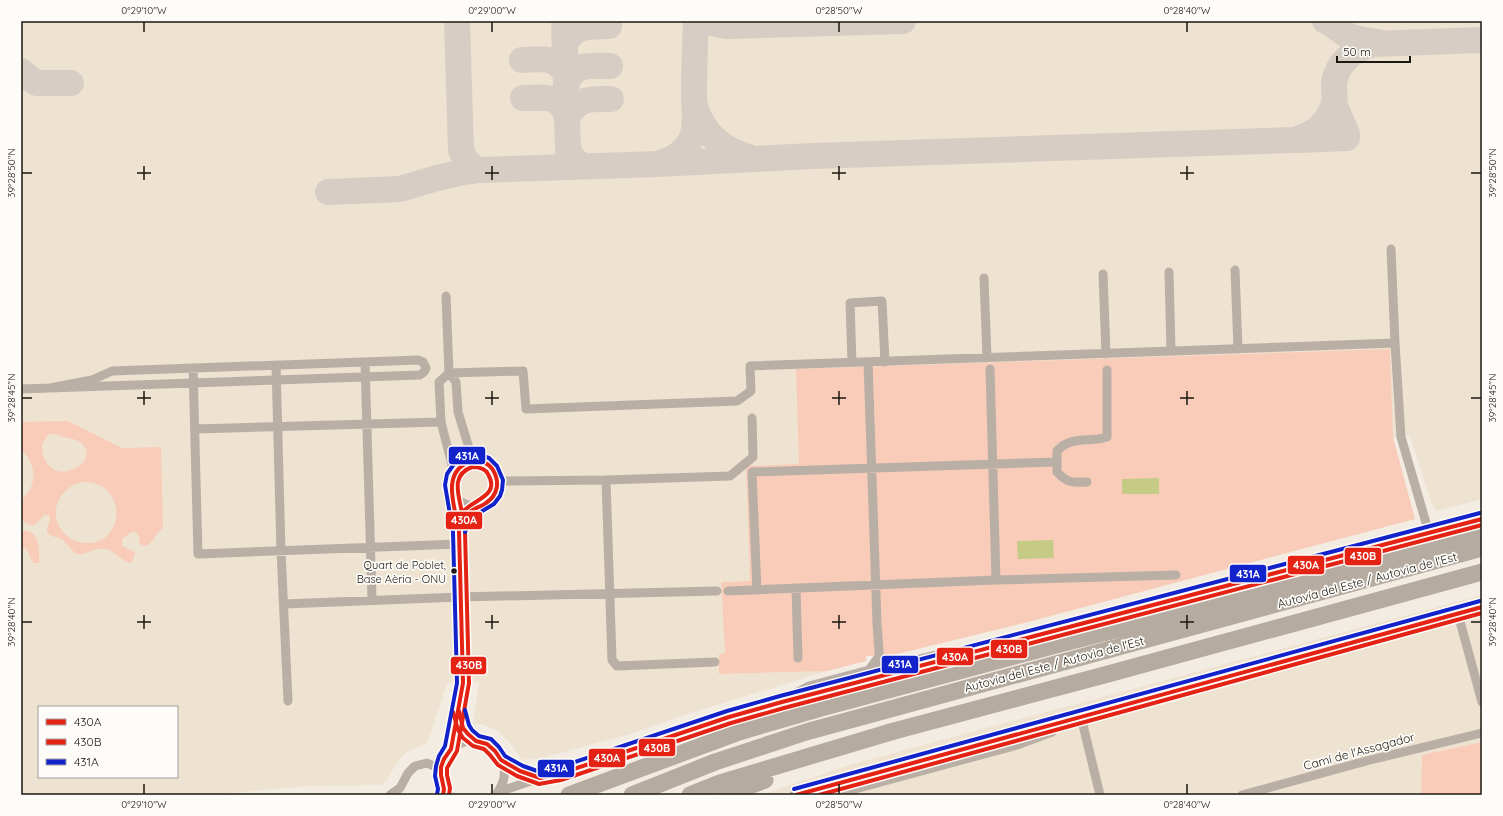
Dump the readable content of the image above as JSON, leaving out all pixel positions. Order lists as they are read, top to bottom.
{
  "streets": {
    "highway": ["Autovía del Este / Autovia de l'Est"],
    "street": ["Camí de l'Assagador"]
  },
  "places": ["Quart de Poblet, Base Aèria - ONU"],
  "lines": ["transit line 431A", "transit line 430A", "transit line 430B"],
  "legend": ["430A", "430B", "431A"],
  "scale_bar": "50 m",
  "coordinates": [
    "0°29'10\"W",
    "0°29'00\"W",
    "0°28'50\"W",
    "0°28'40\"W",
    "39°28'50\"N",
    "39°28'45\"N",
    "39°28'40\"N"
  ]
}
